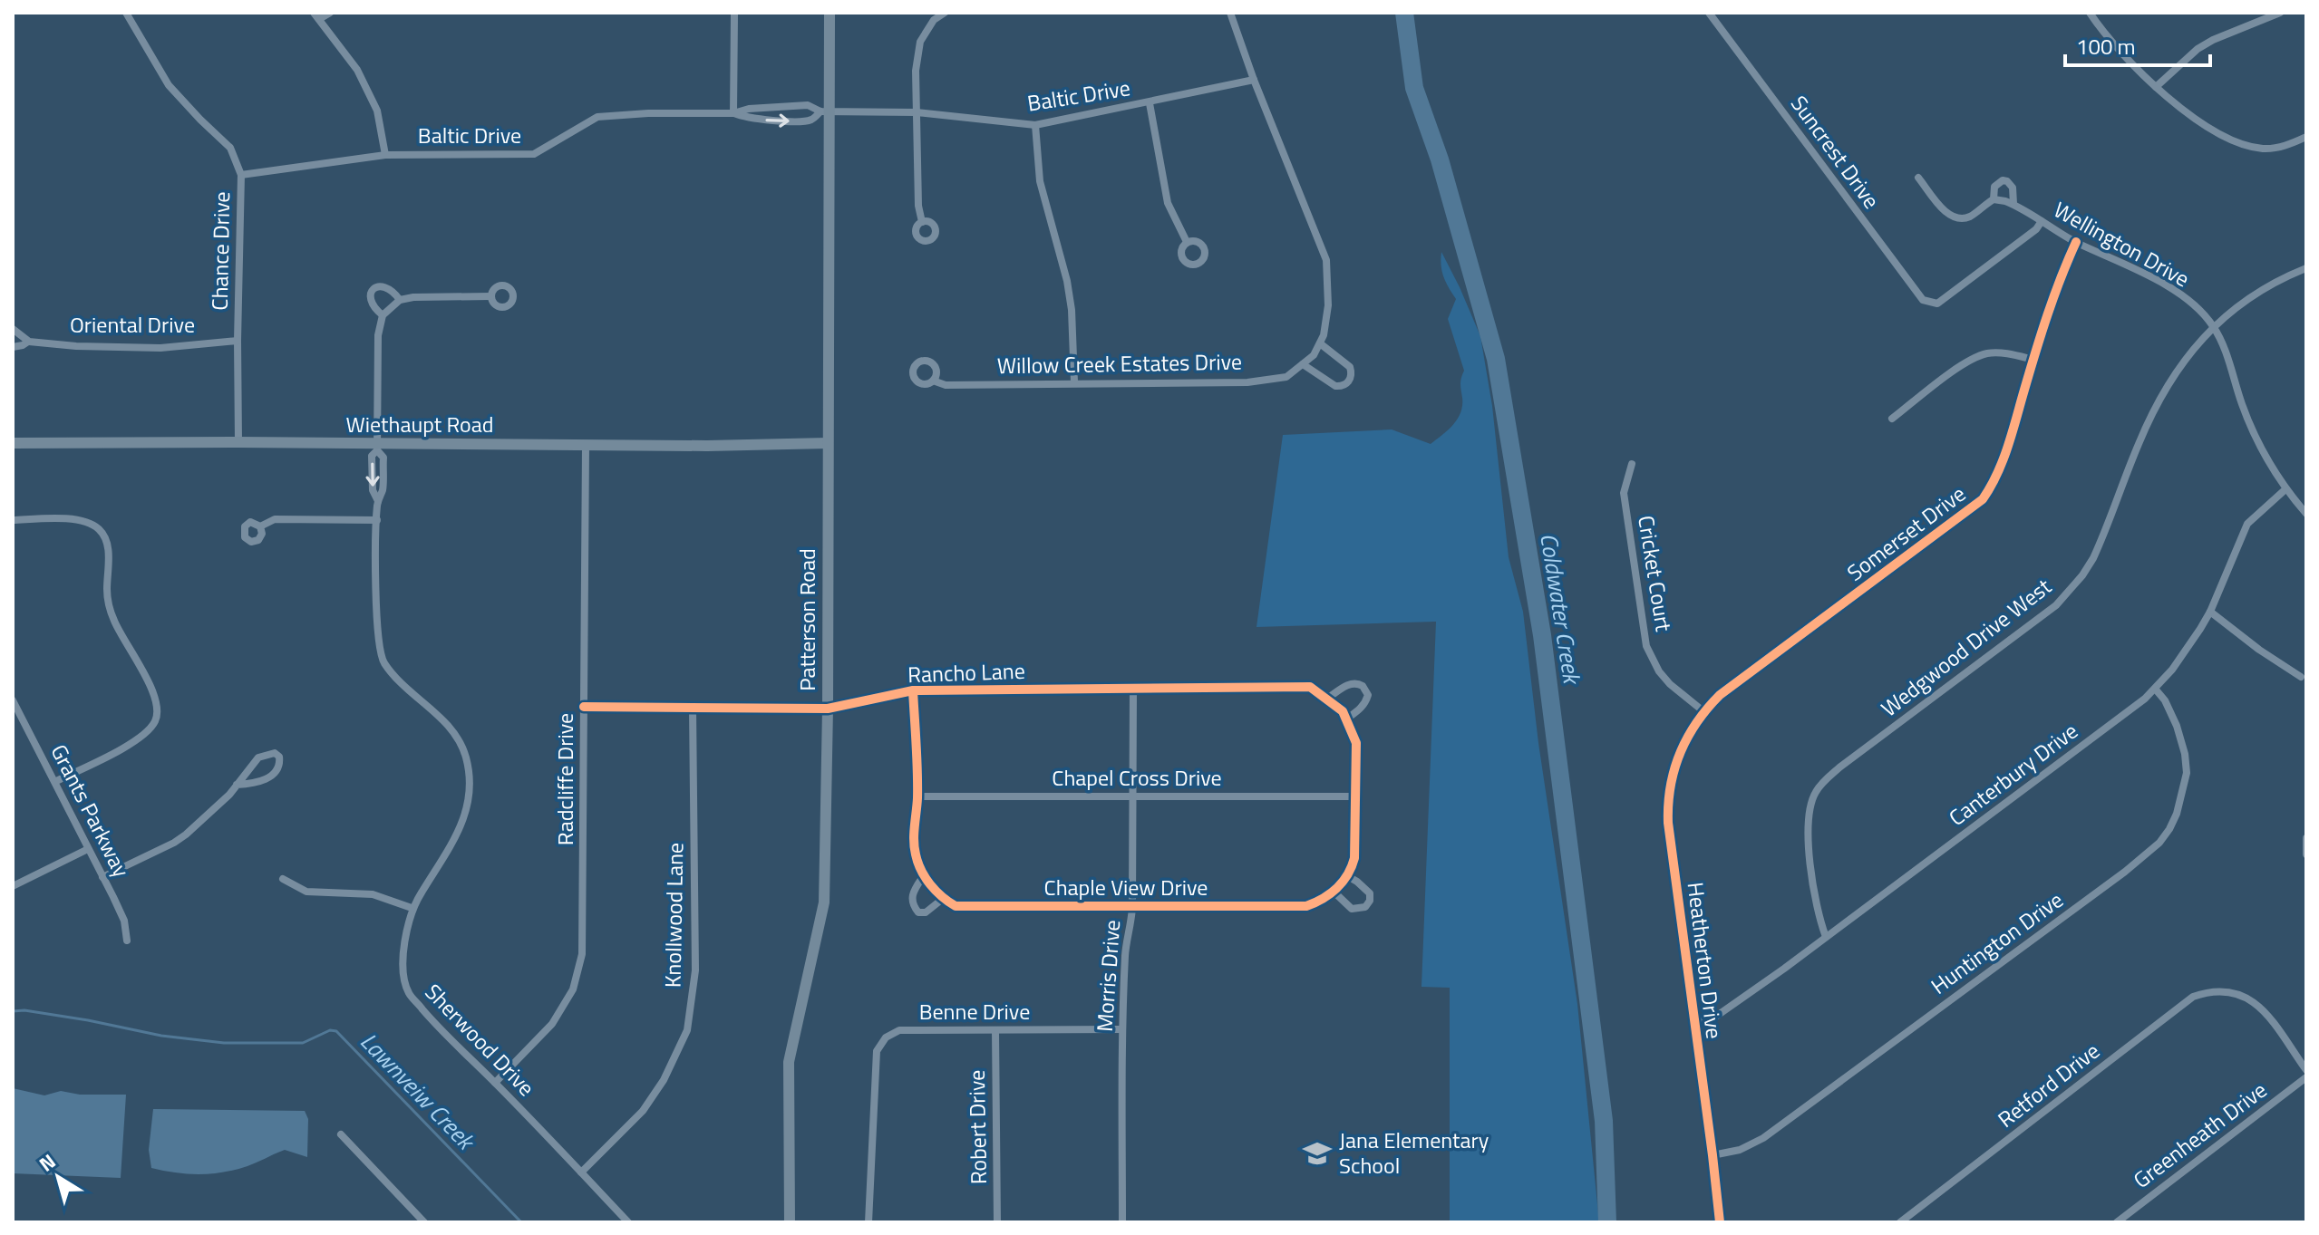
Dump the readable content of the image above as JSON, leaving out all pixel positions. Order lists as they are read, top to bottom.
{
  "streets": {
    "main road": ["Wiethaupt Road", "Patterson Road"],
    "street": [
      "Baltic Drive",
      "Suncrest Drive",
      "Wellington Drive",
      "Chance Drive",
      "Oriental Drive",
      "Willow Creek Estates Drive",
      "Somerset Drive",
      "Cricket Court",
      "Wedgwood Drive West",
      "Rancho Lane",
      "Canterbury Drive",
      "Chapel Cross Drive",
      "Radcliffe Drive",
      "Grants Parkway",
      "Chaple View Drive",
      "Knollwood Lane",
      "Huntington Drive",
      "Heatherton Drive",
      "Morris Drive",
      "Benne Drive",
      "Sherwood Drive",
      "Retford Drive",
      "Robert Drive",
      "Greenheath Drive"
    ]
  },
  "crossings": [
    ["Baltic Drive", "Chance Drive"],
    ["Baltic Drive", "Willow Creek Estates Drive"],
    ["Baltic Drive", "Patterson Road"],
    ["Suncrest Drive", "Wellington Drive"],
    ["Wellington Drive", "Somerset Drive"],
    ["Wellington Drive", "Wedgwood Drive West"],
    ["Wellington Drive", "Canterbury Drive"],
    ["Chance Drive", "Oriental Drive"],
    ["Chance Drive", "Wiethaupt Road"],
    ["Wiethaupt Road", "Patterson Road"],
    ["Wiethaupt Road", "Radcliffe Drive"],
    ["Wiethaupt Road", "Sherwood Drive"],
    ["Somerset Drive", "Cricket Court"],
    ["Somerset Drive", "Heatherton Drive"],
    ["Cricket Court", "Heatherton Drive"],
    ["Patterson Road", "Rancho Lane"],
    ["Wedgwood Drive West", "Canterbury Drive"],
    ["Rancho Lane", "Radcliffe Drive"],
    ["Rancho Lane", "Chaple View Drive"],
    ["Rancho Lane", "Knollwood Lane"],
    ["Rancho Lane", "Morris Drive"],
    ["Canterbury Drive", "Huntington Drive"],
    ["Canterbury Drive", "Heatherton Drive"],
    ["Chapel Cross Drive", "Chaple View Drive"],
    ["Chapel Cross Drive", "Morris Drive"],
    ["Radcliffe Drive", "Sherwood Drive"],
    ["Chaple View Drive", "Morris Drive"],
    ["Knollwood Lane", "Sherwood Drive"],
    ["Huntington Drive", "Heatherton Drive"],
    ["Morris Drive", "Benne Drive"],
    ["Benne Drive", "Robert Drive"]
  ],
  "water": ["Coldwater Creek", "Lawnveiw Creek"],
  "places": {
    "school or university": ["Jana Elementary School"]
  },
  "scale_bar": "100 m",
  "north": "top left"
}
